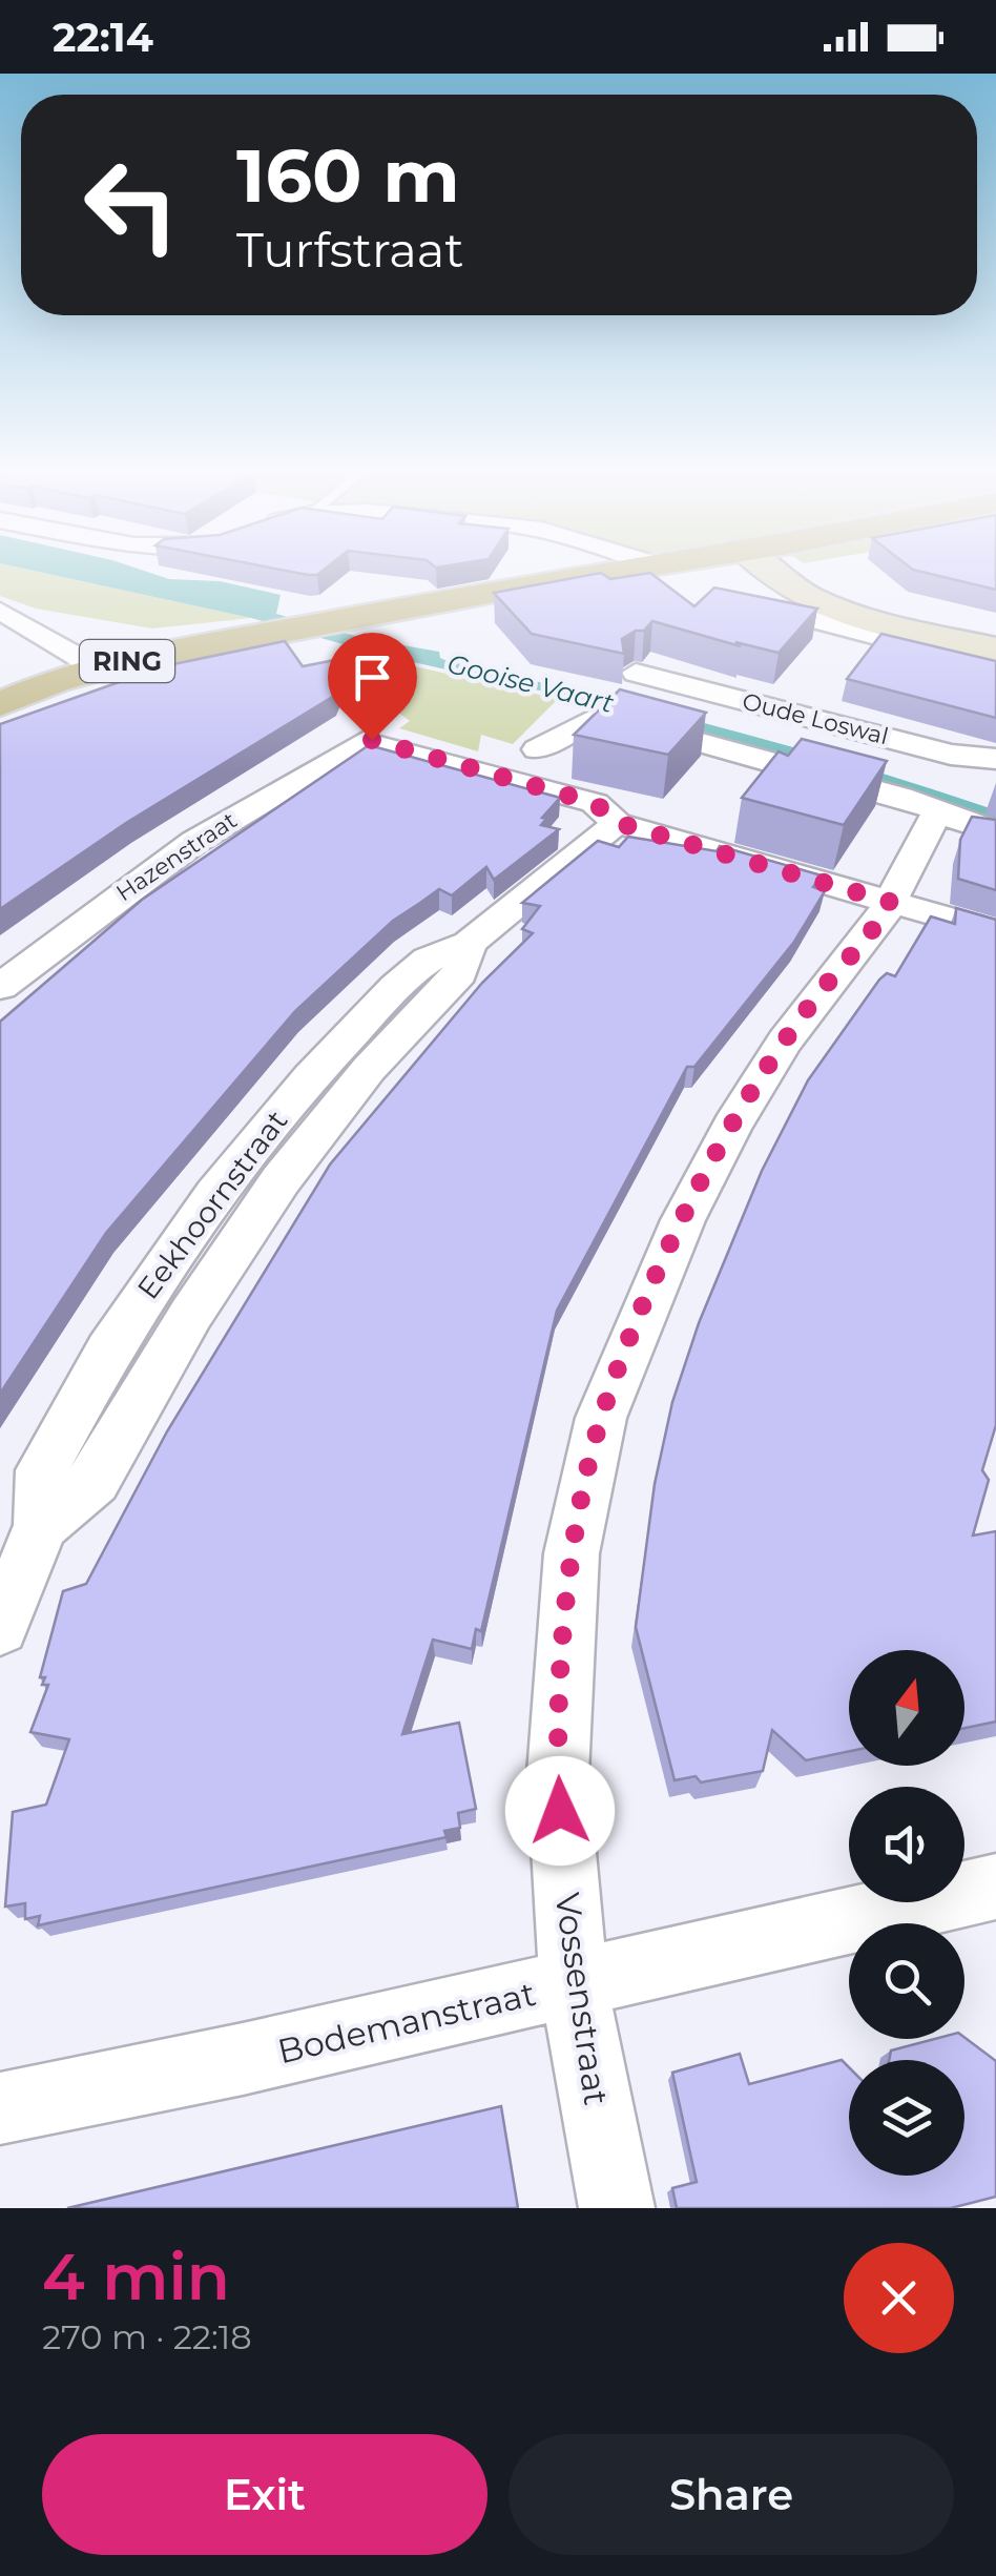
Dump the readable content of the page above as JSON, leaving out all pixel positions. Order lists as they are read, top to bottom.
{
  "streets": {
    "main road": ["RING"],
    "street": [
      "Oude Loswal",
      "Hazenstraat",
      "Eekhoornstraat",
      "Vossenstraat",
      "Bodemanstraat"
    ]
  },
  "crossings": [
    ["Oude Loswal", "Vossenstraat"],
    ["Hazenstraat", "Eekhoornstraat"],
    ["Vossenstraat", "Bodemanstraat"]
  ],
  "water": ["Gooise Vaart"],
  "north": "top",
  "page": {
    "status": "22:14",
    "turn": ["160 m", "Turfstraat"],
    "heading": ["4 min", "270 m · 22:18"],
    "buttons": ["Exit", "Share"]
  }
}
